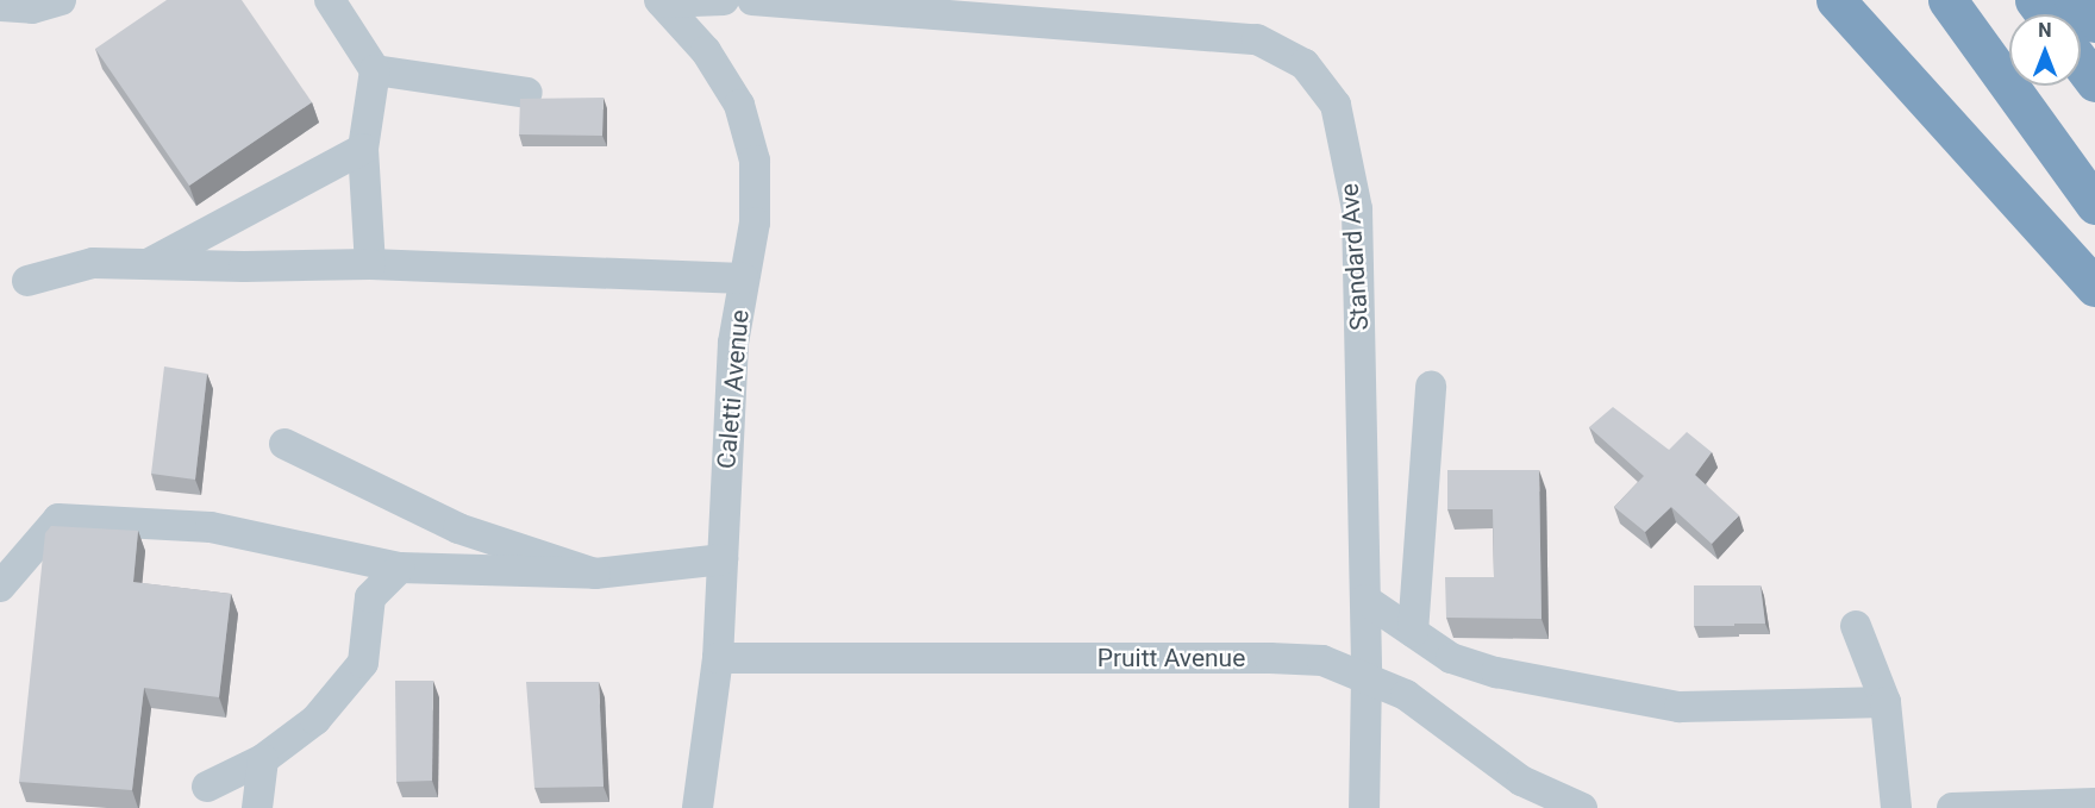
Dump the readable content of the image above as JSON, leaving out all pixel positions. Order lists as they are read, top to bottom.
{
  "streets": {
    "street": ["Standard Ave", "Caletti Avenue", "Pruitt Avenue"]
  },
  "crossings": [
    ["Standard Ave", "Pruitt Avenue"],
    ["Caletti Avenue", "Pruitt Avenue"]
  ],
  "north": "top"
}
